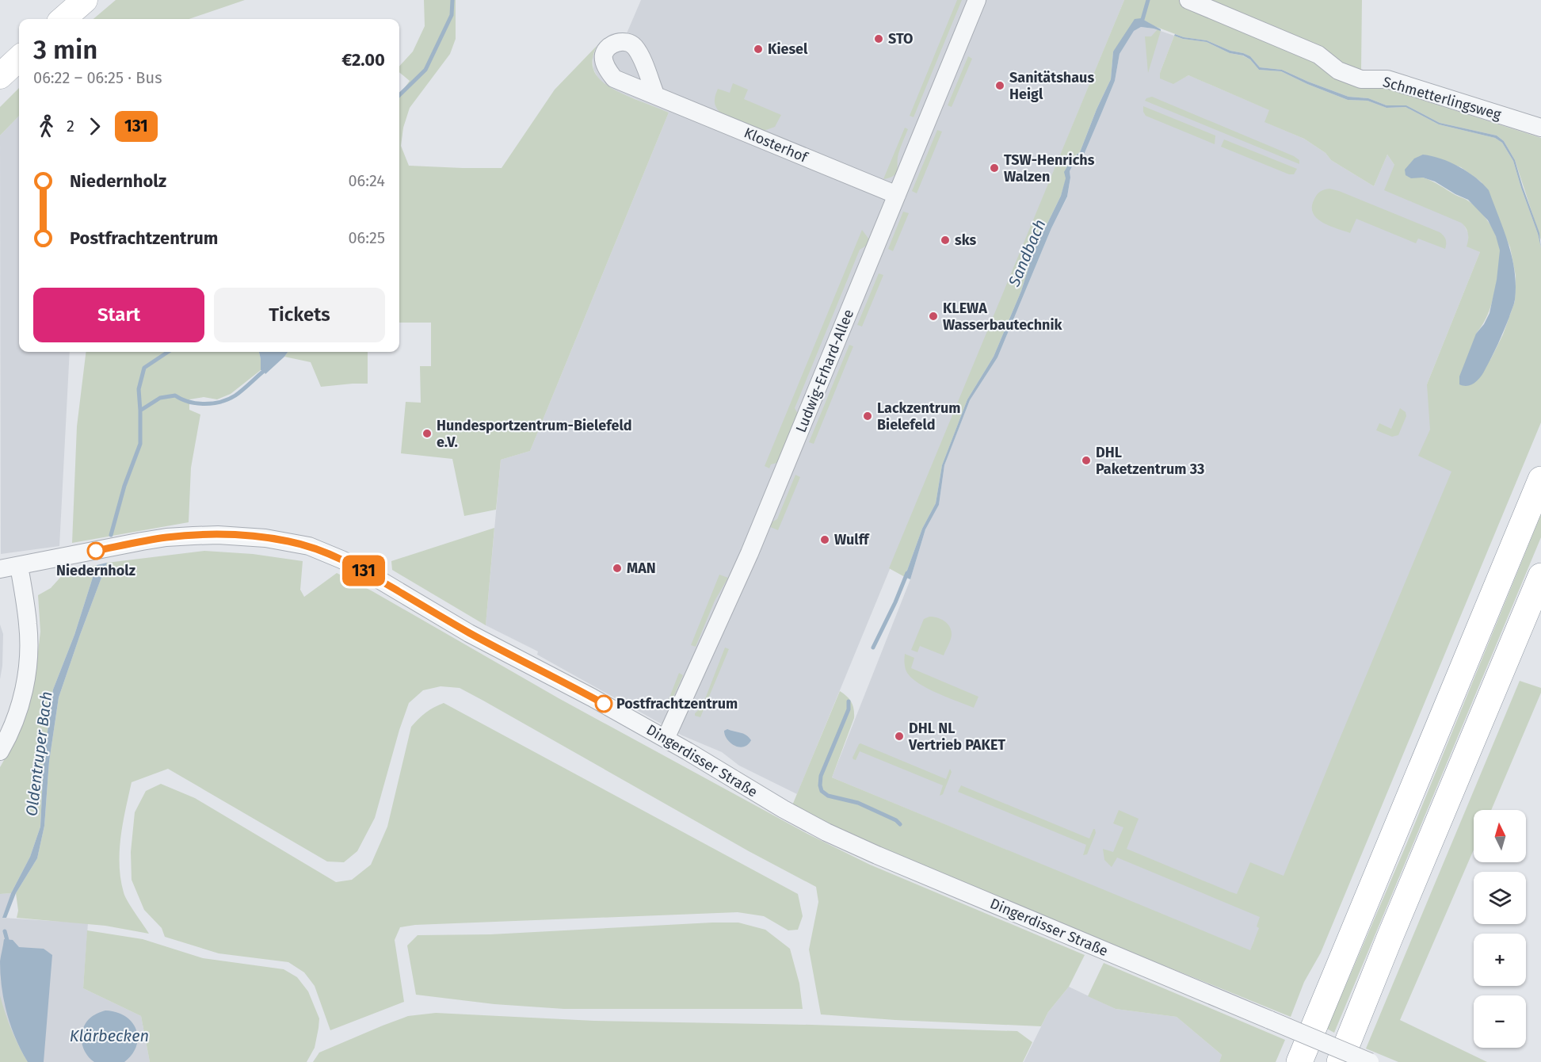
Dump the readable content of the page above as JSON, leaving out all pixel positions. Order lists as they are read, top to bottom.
{
  "streets": {
    "street": [
      "Schmetterlingsweg",
      "Klosterhof",
      "Ludwig-Erhard-Allee",
      "Dingerdisser Straße"
    ]
  },
  "crossings": [
    ["Klosterhof", "Ludwig-Erhard-Allee"],
    ["Ludwig-Erhard-Allee", "Dingerdisser Straße"]
  ],
  "water": ["Sandbach", "Oldentruper Bach", "Klärbecken"],
  "places": [
    "STO",
    "Kiesel",
    "Sanitätshaus Heigl",
    "TSW-Henrichs Walzen",
    "sks",
    "KLEWA Wasserbautechnik",
    "Lackzentrum Bielefeld",
    "Hundesportzentrum-Bielefeld e.V.",
    "DHL Paketzentrum 33",
    "Wulff",
    "Niedernholz",
    "MAN",
    "Postfrachtzentrum",
    "DHL NL Vertrieb PAKET"
  ],
  "lines": ["bus line 131"],
  "north": "top",
  "page": {
    "on_map": "131",
    "heading": ["3 min", "06:22 – 06:25 · Bus", "€2.00"],
    "legs": ["2", "131"],
    "list": [
      {
        "name": "Niedernholz",
        "value": "06:24"
      },
      {
        "name": "Postfrachtzentrum",
        "value": "06:25"
      }
    ],
    "buttons": ["Start", "Tickets"],
    "map_buttons": ["+", "−"]
  }
}
